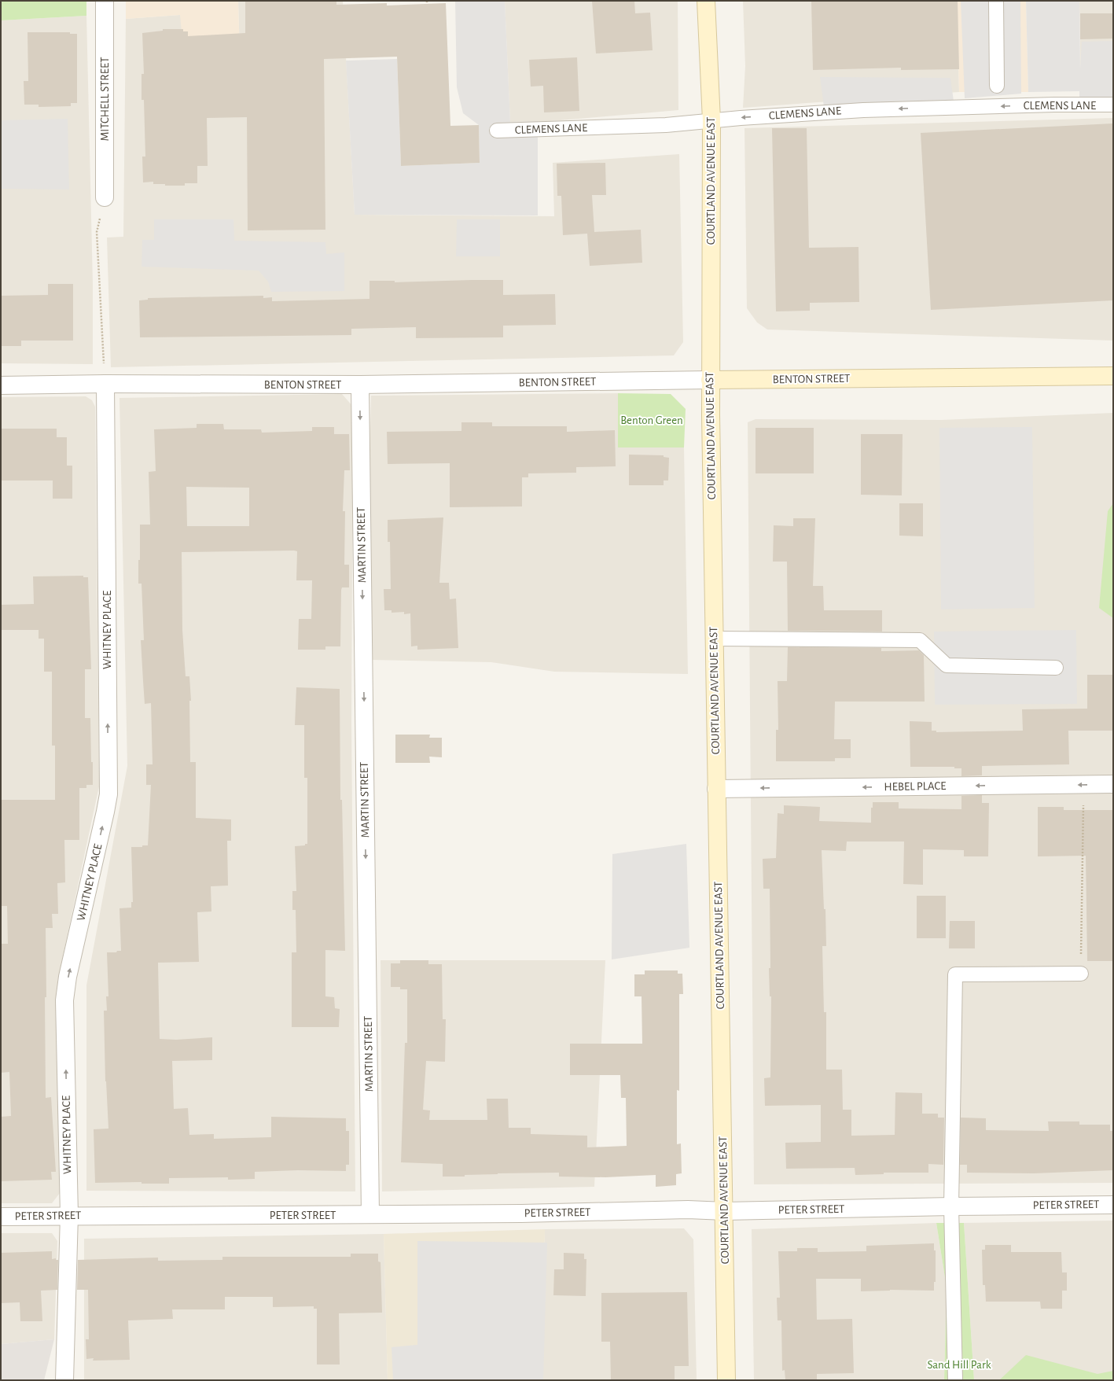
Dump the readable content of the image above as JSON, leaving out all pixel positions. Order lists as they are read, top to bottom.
{
  "streets": {
    "main road": ["COURTLAND AVENUE EAST", "BENTON STREET"],
    "street": [
      "MITCHELL STREET",
      "MARTIN STREET",
      "WHITNEY PLACE",
      "HEBEL PLACE",
      "PETER STREET"
    ],
    "lane": ["CLEMENS LANE"]
  },
  "crossings": [
    ["CLEMENS LANE", "COURTLAND AVENUE EAST"],
    ["COURTLAND AVENUE EAST", "BENTON STREET"],
    ["COURTLAND AVENUE EAST", "HEBEL PLACE"],
    ["COURTLAND AVENUE EAST", "PETER STREET"],
    ["BENTON STREET", "MARTIN STREET"],
    ["BENTON STREET", "WHITNEY PLACE"],
    ["MARTIN STREET", "PETER STREET"],
    ["WHITNEY PLACE", "PETER STREET"]
  ],
  "one_way": [
    "CLEMENS LANE",
    "MARTIN STREET",
    "WHITNEY PLACE",
    "HEBEL PLACE"
  ],
  "parks": ["Benton Green", "Sand Hill Park"]
}
